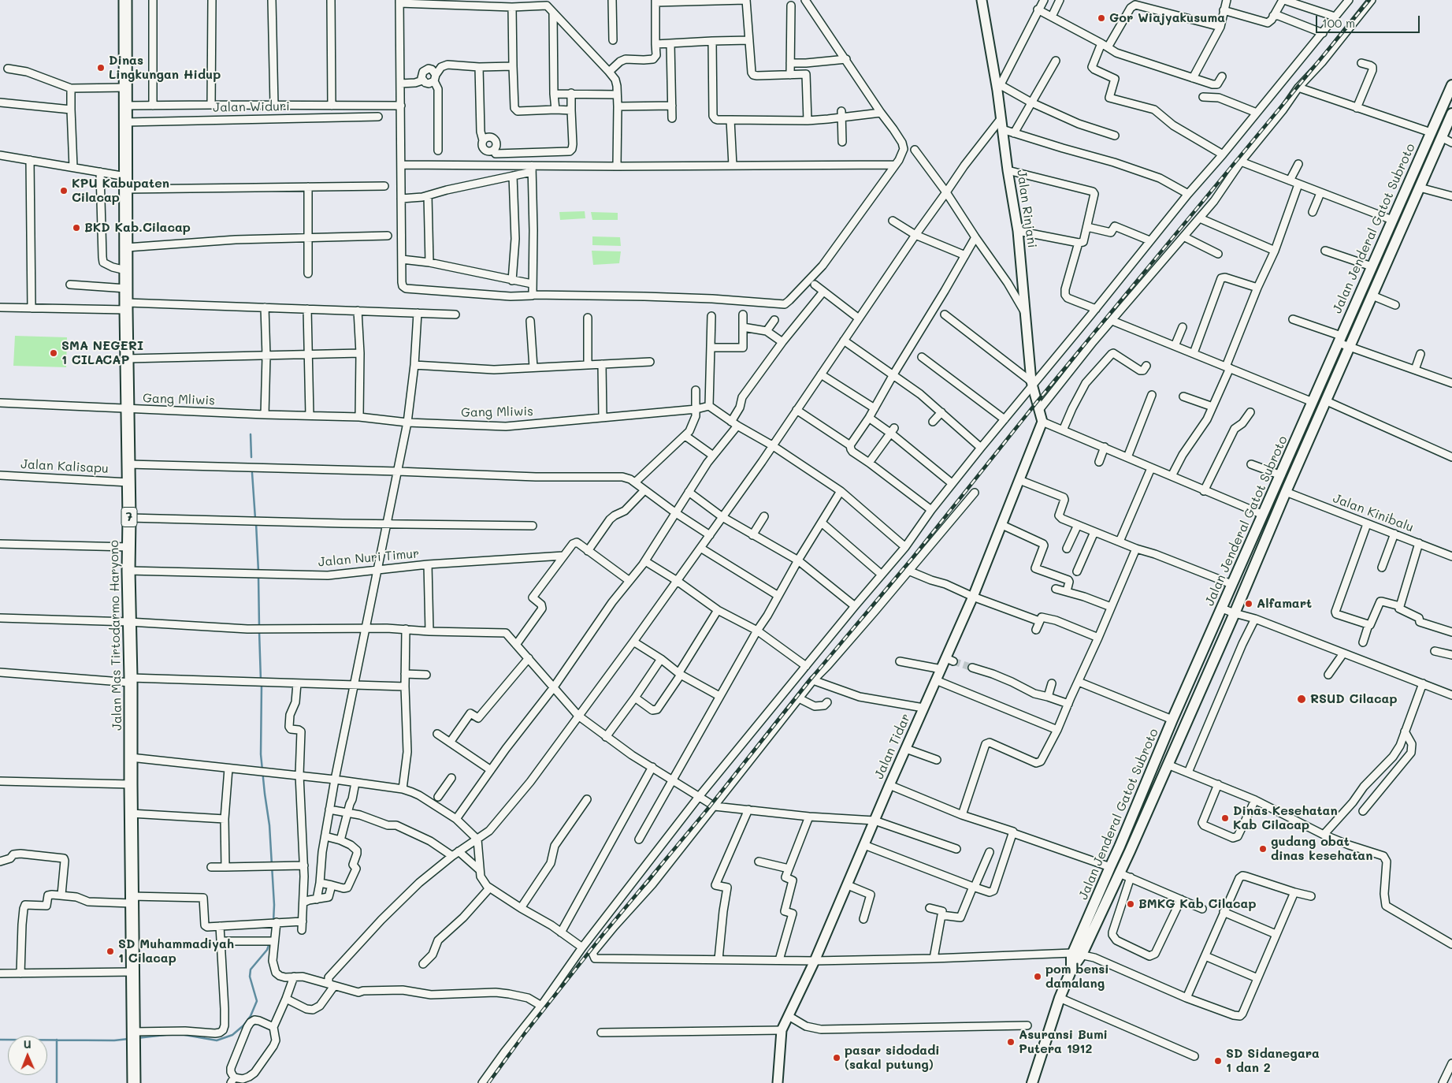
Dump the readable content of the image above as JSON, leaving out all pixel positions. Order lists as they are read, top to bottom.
{
  "streets": {
    "highway": ["7", "Jalan Mas Tirtodarmo Haryono"],
    "main road": ["Jalan Jenderal Gatot Subroto"],
    "street": [
      "Jalan Widuri",
      "Jalan Rinjani",
      "Gang Mliwis",
      "Jalan Kalisapu",
      "Jalan Kinibalu",
      "Jalan Nuri Timur",
      "Jalan Tidar"
    ]
  },
  "crossings": [
    ["Jalan Widuri", "Jalan Mas Tirtodarmo Haryono"],
    ["Jalan Rinjani", "Jalan Tidar"],
    ["Jalan Jenderal Gatot Subroto", "Jalan Kinibalu"],
    ["Gang Mliwis", "Jalan Mas Tirtodarmo Haryono"],
    ["Jalan Kalisapu", "Jalan Mas Tirtodarmo Haryono"],
    ["7", "Jalan Mas Tirtodarmo Haryono"],
    ["Jalan Nuri Timur", "Jalan Mas Tirtodarmo Haryono"]
  ],
  "places": [
    "Gor Wiajyakusuma",
    "Dinas Lingkungan Hidup",
    "KPU Kabupaten Cilacap",
    "BKD Kab.Cilacap",
    "SMA NEGERI 1 CILACAP",
    "Alfamart",
    "RSUD Cilacap",
    "Dinas Kesehatan Kab Cilacap",
    "gudang obat dinas kesehatan",
    "BMKG Kab Cilacap",
    "SD Muhammadiyah 1 Cilacap",
    "pom bensi damalang",
    "Asuransi Bumi Putera 1912",
    "pasar sidodadi (sakal putung)",
    "SD Sidanegara 1 dan 2"
  ],
  "scale_bar": "100 m",
  "north": "top"
}
